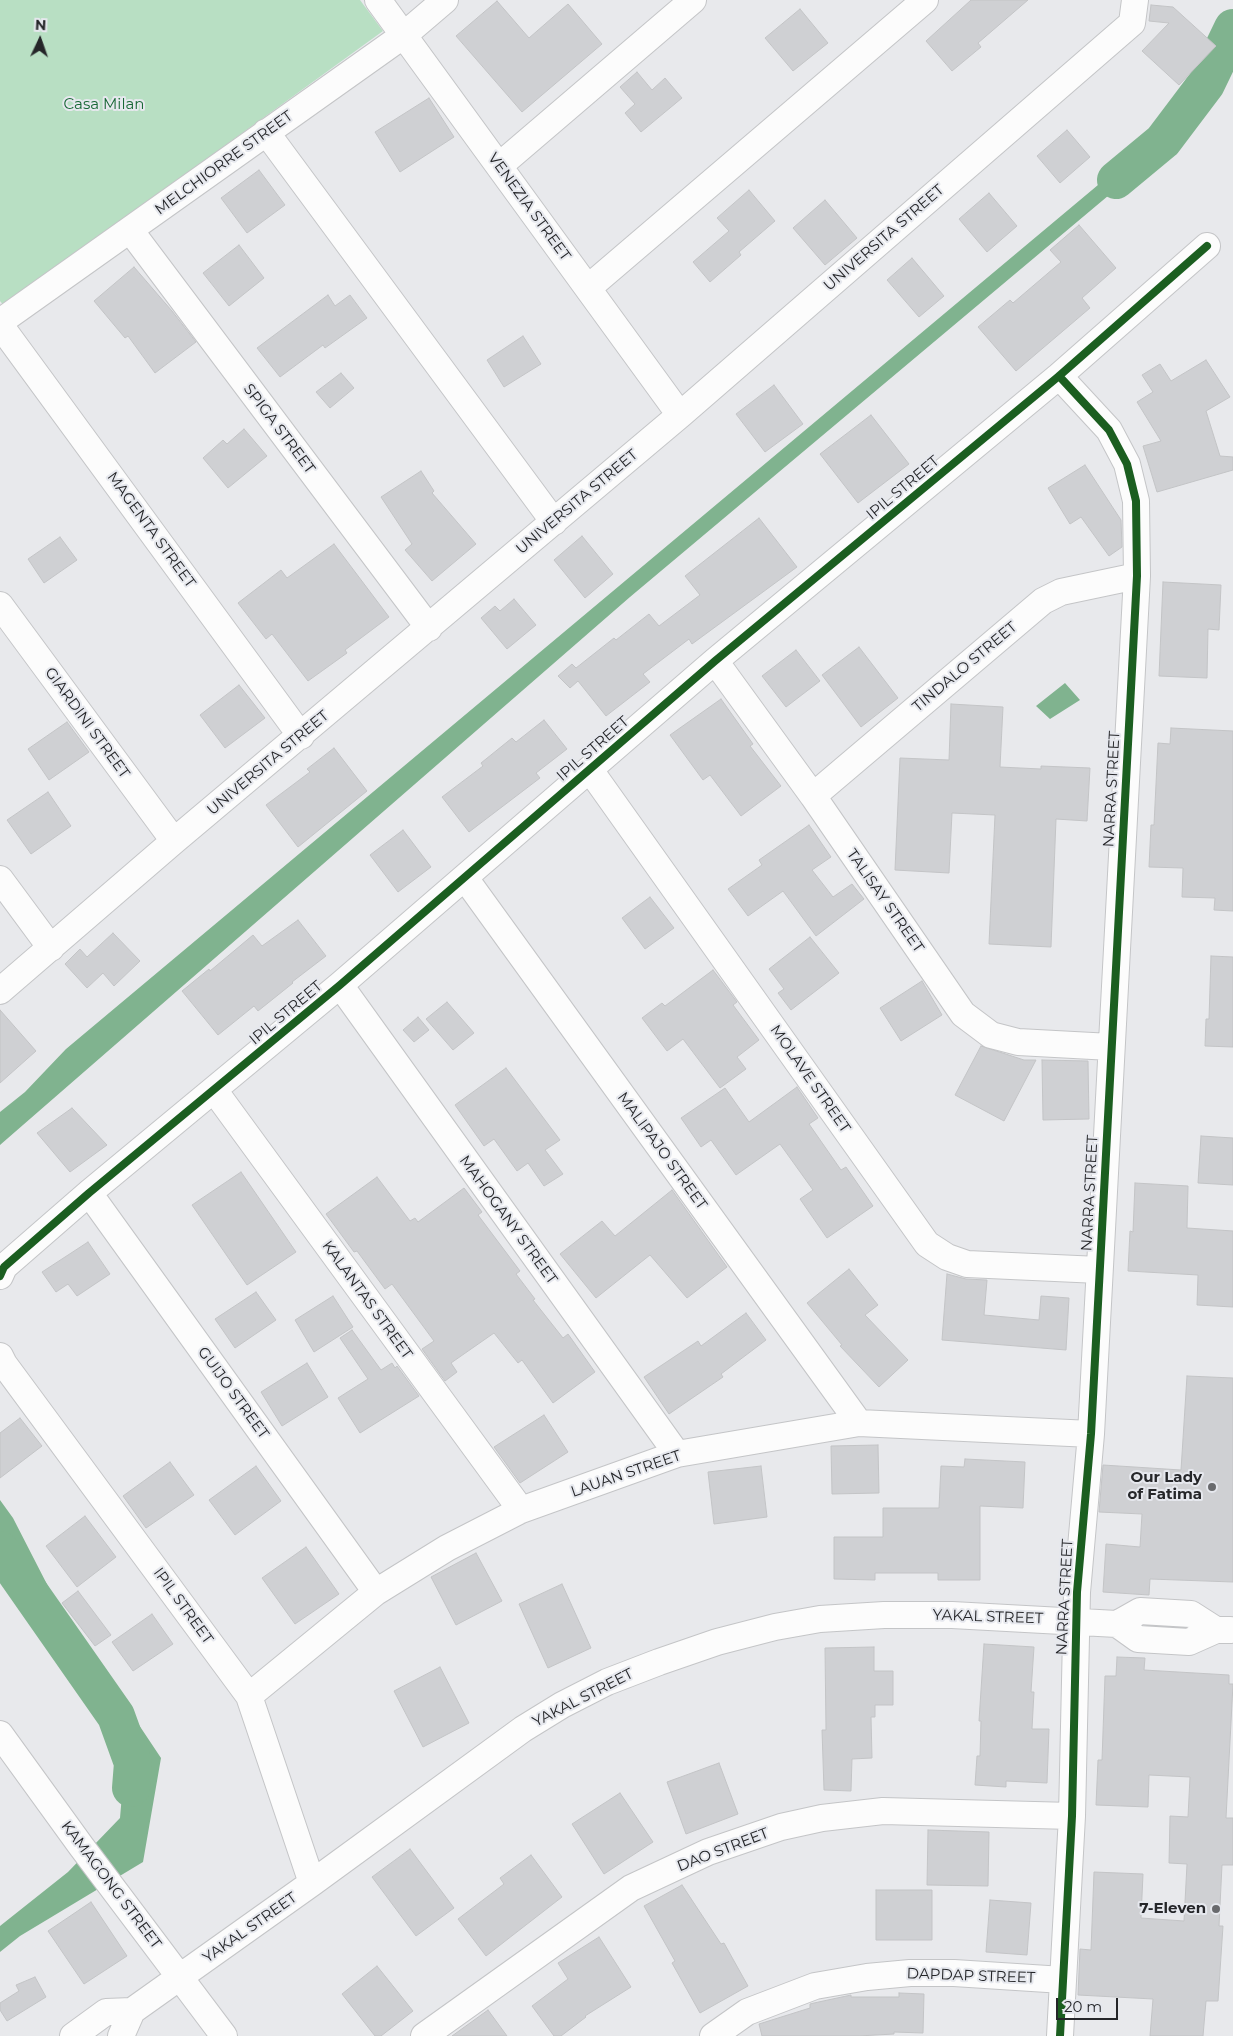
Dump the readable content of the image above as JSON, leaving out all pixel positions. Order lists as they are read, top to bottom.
{
  "streets": {
    "street": [
      "MELCHIORRE STREET",
      "VENEZIA STREET",
      "UNIVERSITA STREET",
      "SPIGA STREET",
      "IPIL STREET",
      "MAGENTA STREET",
      "TINDALO STREET",
      "GIARDINI STREET",
      "NARRA STREET",
      "TALISAY STREET",
      "MOLAVE STREET",
      "MALIPAJO STREET",
      "MAHOGANY STREET",
      "KALANTAS STREET",
      "GUIJO STREET",
      "LAUAN STREET",
      "YAKAL STREET",
      "DAO STREET",
      "KAMAGONG STREET",
      "DAPDAP STREET"
    ]
  },
  "crossings": [
    ["MELCHIORRE STREET", "VENEZIA STREET"],
    ["MELCHIORRE STREET", "SPIGA STREET"],
    ["MELCHIORRE STREET", "MAGENTA STREET"],
    ["VENEZIA STREET", "UNIVERSITA STREET"],
    ["UNIVERSITA STREET", "SPIGA STREET"],
    ["UNIVERSITA STREET", "MAGENTA STREET"],
    ["UNIVERSITA STREET", "GIARDINI STREET"],
    ["IPIL STREET", "NARRA STREET"],
    ["IPIL STREET", "TALISAY STREET"],
    ["IPIL STREET", "MOLAVE STREET"],
    ["IPIL STREET", "MALIPAJO STREET"],
    ["IPIL STREET", "MAHOGANY STREET"],
    ["IPIL STREET", "KALANTAS STREET"],
    ["IPIL STREET", "GUIJO STREET"],
    ["IPIL STREET", "LAUAN STREET"],
    ["IPIL STREET", "YAKAL STREET"],
    ["TINDALO STREET", "NARRA STREET"],
    ["TINDALO STREET", "TALISAY STREET"],
    ["NARRA STREET", "TALISAY STREET"],
    ["NARRA STREET", "MOLAVE STREET"],
    ["NARRA STREET", "LAUAN STREET"],
    ["NARRA STREET", "YAKAL STREET"],
    ["NARRA STREET", "DAO STREET"],
    ["NARRA STREET", "DAPDAP STREET"],
    ["MALIPAJO STREET", "LAUAN STREET"],
    ["MAHOGANY STREET", "LAUAN STREET"],
    ["KALANTAS STREET", "LAUAN STREET"],
    ["GUIJO STREET", "LAUAN STREET"],
    ["YAKAL STREET", "KAMAGONG STREET"]
  ],
  "parks": ["Casa Milan"],
  "places": ["Our Lady of Fatima", "7-Eleven"],
  "scale_bar": "20 m",
  "north": "top"
}
